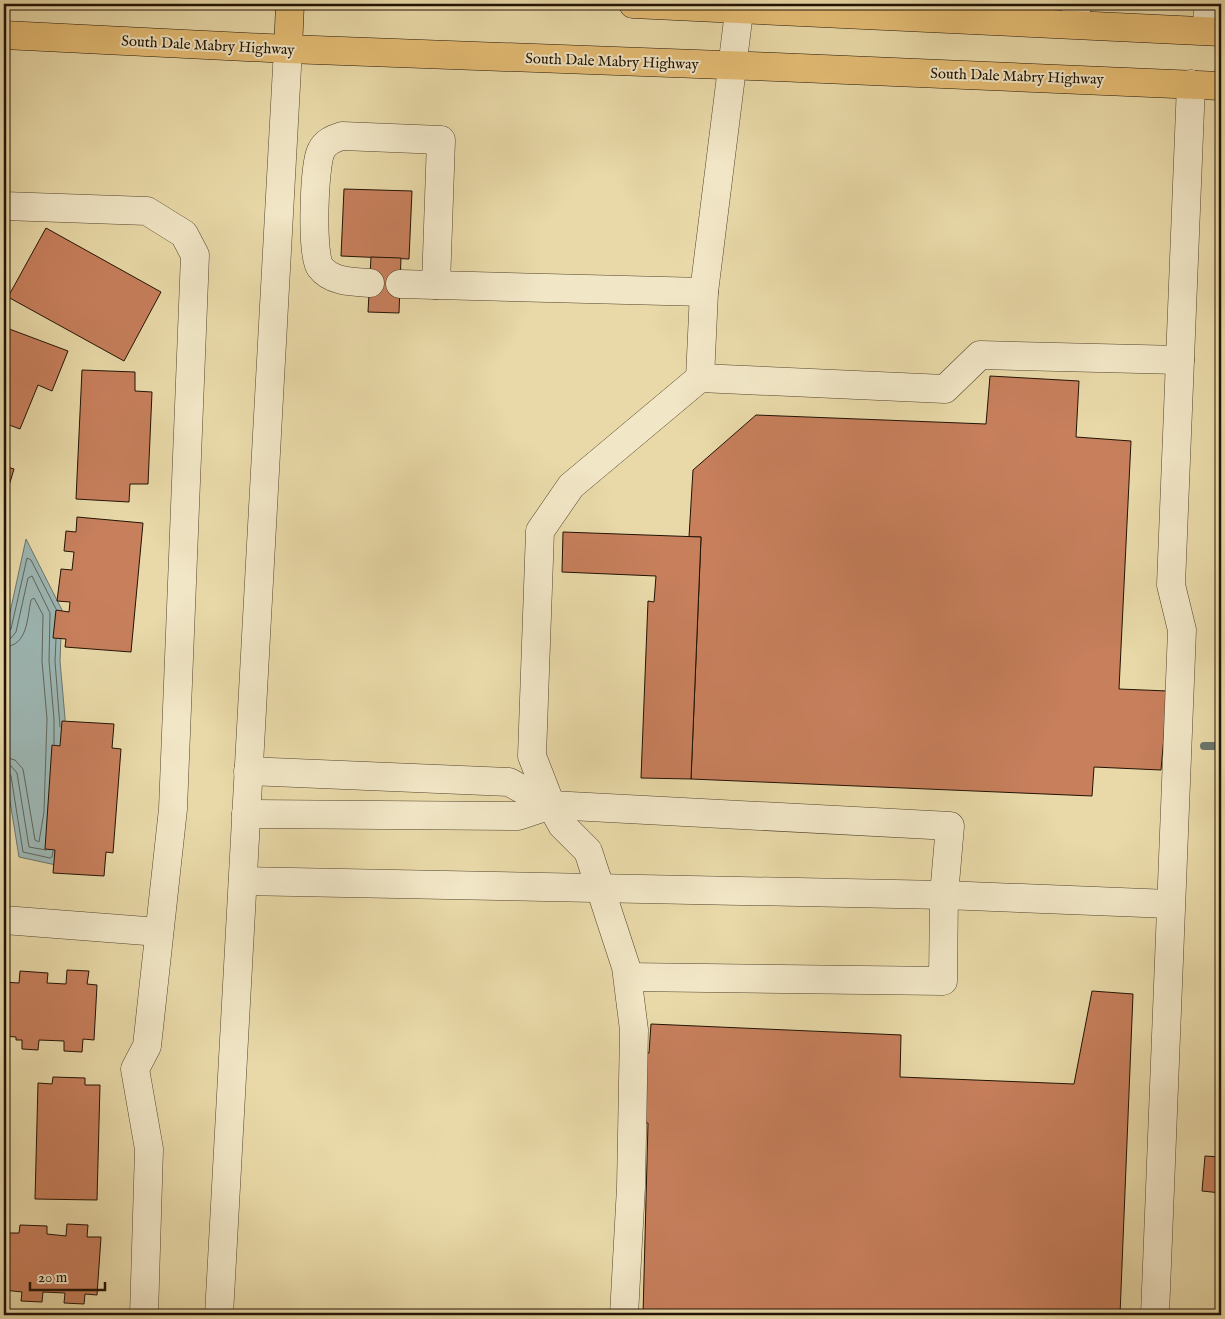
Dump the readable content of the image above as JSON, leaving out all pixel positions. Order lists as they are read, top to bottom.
{
  "streets": {
    "main road": ["South Dale Mabry Highway"]
  },
  "scale_bar": "20 m"
}
